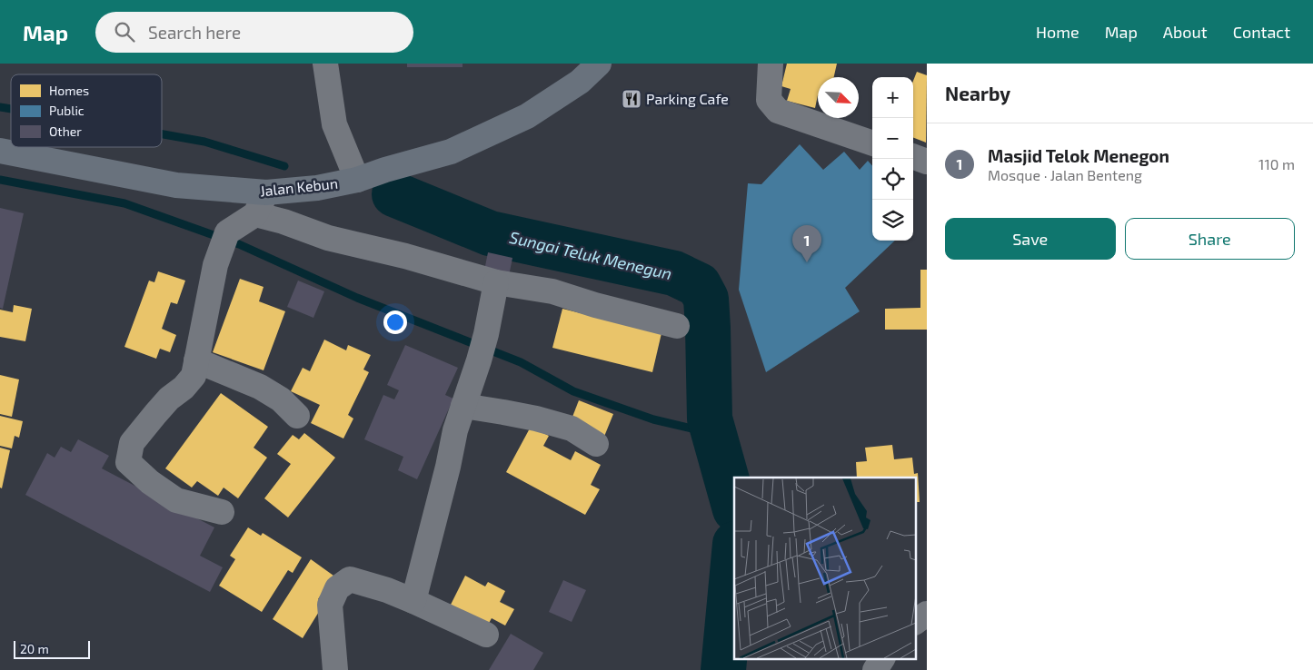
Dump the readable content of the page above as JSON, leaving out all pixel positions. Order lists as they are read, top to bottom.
{
  "streets": {
    "main road": ["Jalan Kebun"]
  },
  "water": ["Sungai Teluk Menegun"],
  "places": {
    "restaurant": ["Parking Cafe"]
  },
  "legend": ["Homes", "Public", "Other"],
  "scale_bar": "20 m",
  "north": "bottom right",
  "page": {
    "header": "Map",
    "search": "Search here",
    "nav": [
      "Home",
      "Map",
      "About",
      "Contact"
    ],
    "heading": "Nearby",
    "map_buttons": ["+", "−"],
    "list": [
      {
        "mark": "1",
        "name": "Masjid Telok Menegon",
        "note": "Mosque · Jalan Benteng",
        "value": "110 m"
      }
    ],
    "buttons": ["Save", "Share"],
    "pins": "1",
    "scale": "20 m"
  }
}
